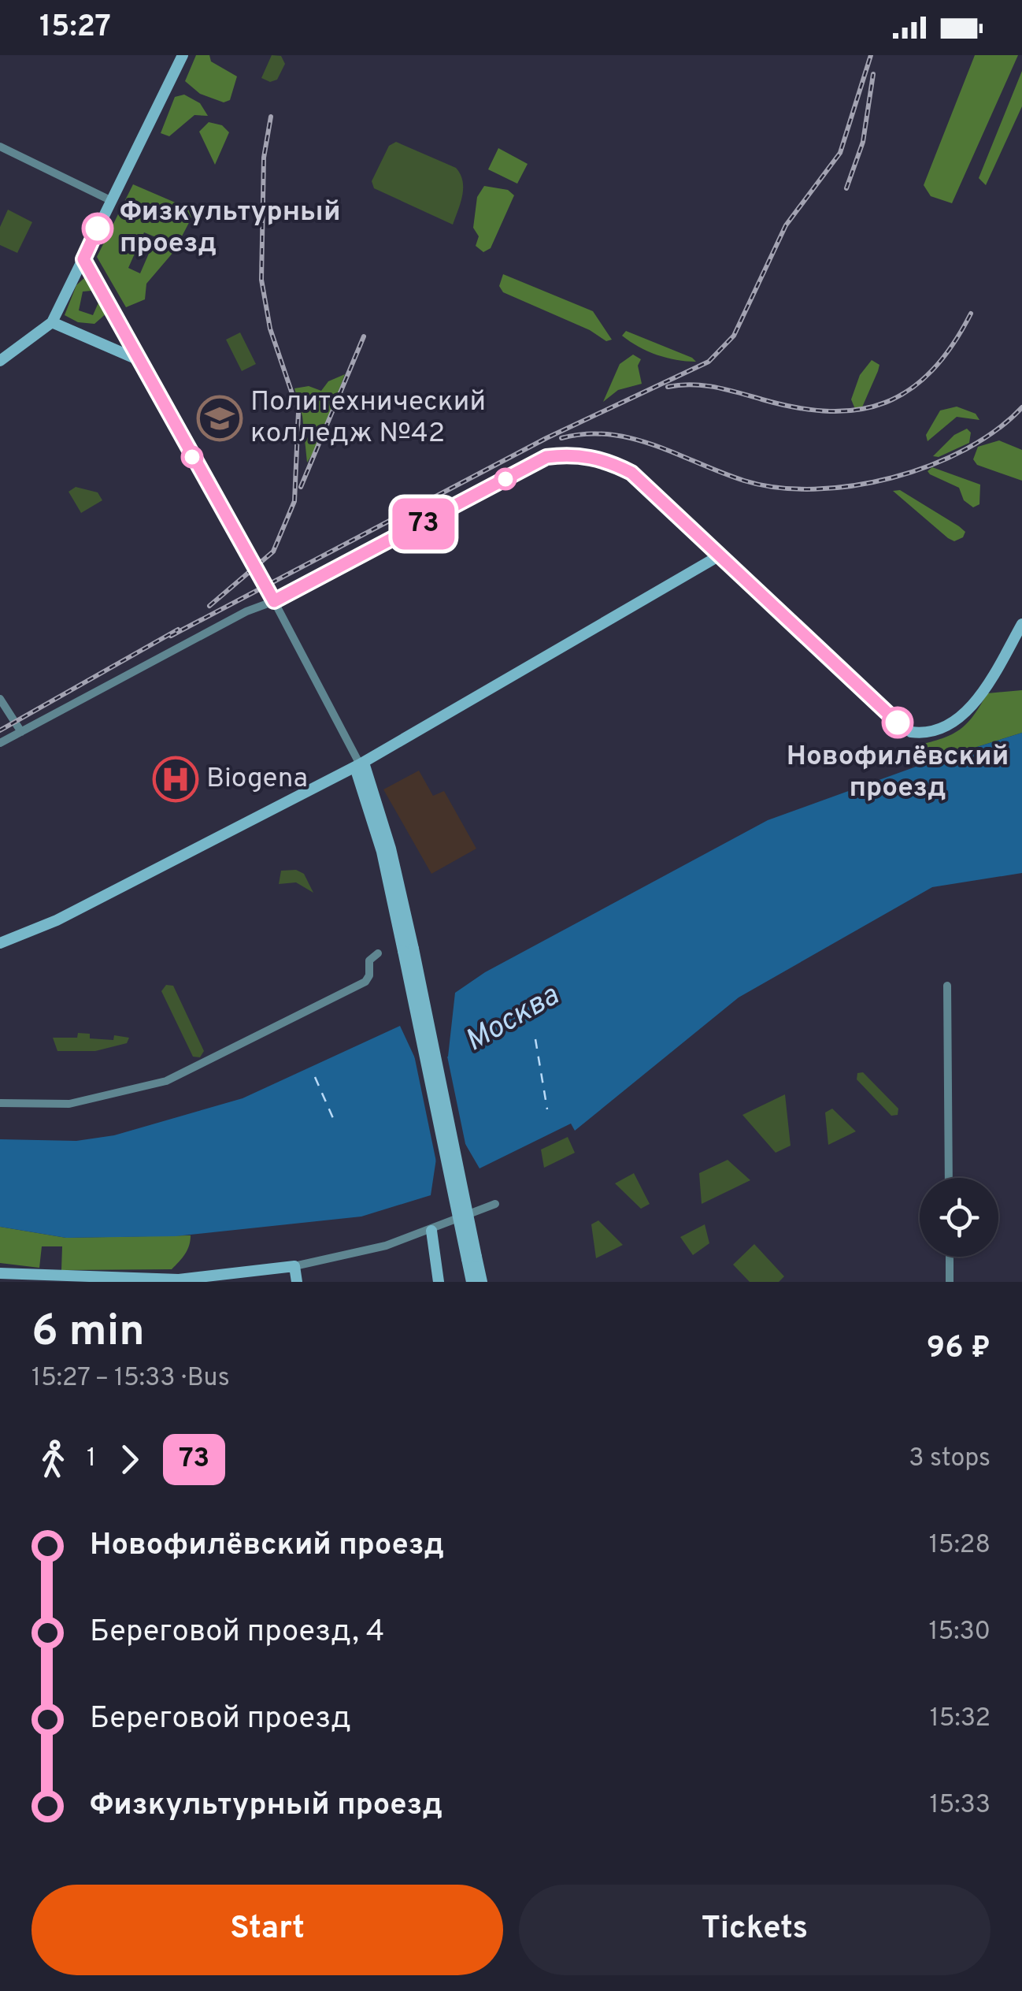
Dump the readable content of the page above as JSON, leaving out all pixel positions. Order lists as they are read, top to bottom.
{
  "water": ["Москва"],
  "places": {
    "other": ["Физкультурный проезд", "Новофилёвский проезд"],
    "school or university": ["Политехнический колледж №42"],
    "hospital": ["Biogena"]
  },
  "lines": ["bus line 73"],
  "page": {
    "status": "15:27",
    "on_map": "73",
    "heading": ["6 min", "15:27 – 15:33 · Bus", "96 ₽"],
    "legs": ["1", "73", "3 stops"],
    "list": [
      {
        "name": "Новофилёвский проезд",
        "value": "15:28"
      },
      {
        "name": "Береговой проезд, 4",
        "value": "15:30"
      },
      {
        "name": "Береговой проезд",
        "value": "15:32"
      },
      {
        "name": "Физкультурный проезд",
        "value": "15:33"
      }
    ],
    "buttons": ["Start", "Tickets"]
  }
}
